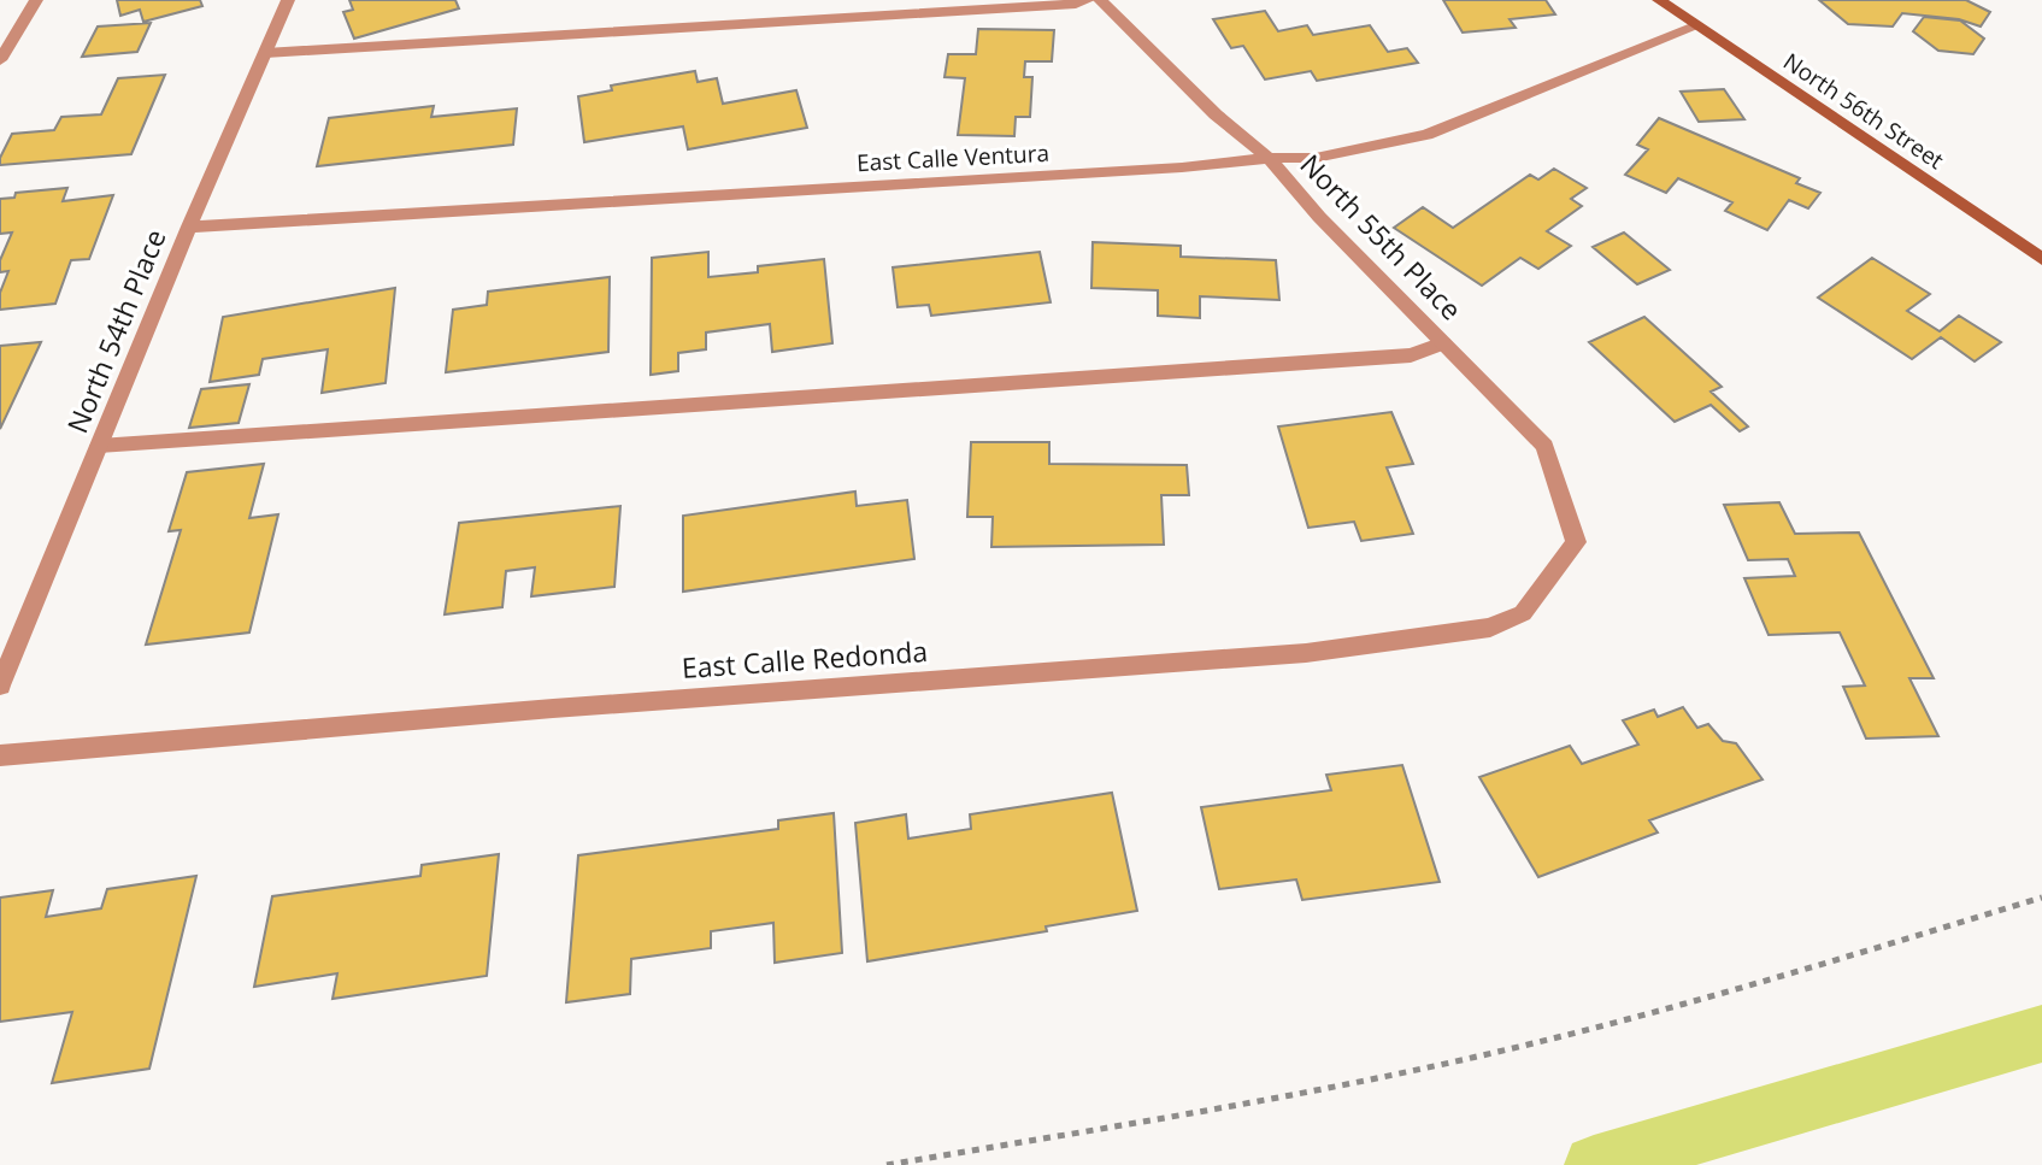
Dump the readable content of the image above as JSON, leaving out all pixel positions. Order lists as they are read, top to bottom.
{
  "streets": {
    "main road": ["North 56th Street"],
    "street": [
      "East Calle Ventura",
      "North 55th Place",
      "North 54th Place",
      "East Calle Redonda"
    ]
  },
  "crossings": [
    ["North 56th Street", "East Calle Ventura"],
    ["East Calle Ventura", "North 55th Place"],
    ["East Calle Ventura", "North 54th Place"],
    ["North 55th Place", "East Calle Redonda"]
  ]
}
